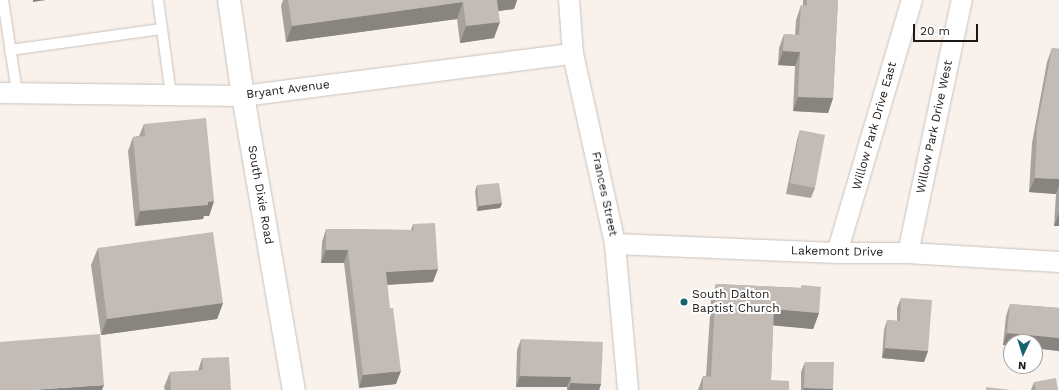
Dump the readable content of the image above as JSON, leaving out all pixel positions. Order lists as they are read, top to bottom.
{
  "streets": {
    "main road": ["South Dixie Road"],
    "street": [
      "Bryant Avenue",
      "Willow Park Drive East",
      "Willow Park Drive West",
      "Frances Street",
      "Lakemont Drive"
    ]
  },
  "crossings": [
    ["Bryant Avenue", "Frances Street"],
    ["Bryant Avenue", "South Dixie Road"],
    ["Willow Park Drive East", "Lakemont Drive"],
    ["Willow Park Drive West", "Lakemont Drive"],
    ["Frances Street", "Lakemont Drive"]
  ],
  "places": ["South Dalton Baptist Church"],
  "scale_bar": "20 m",
  "north": "bottom"
}
